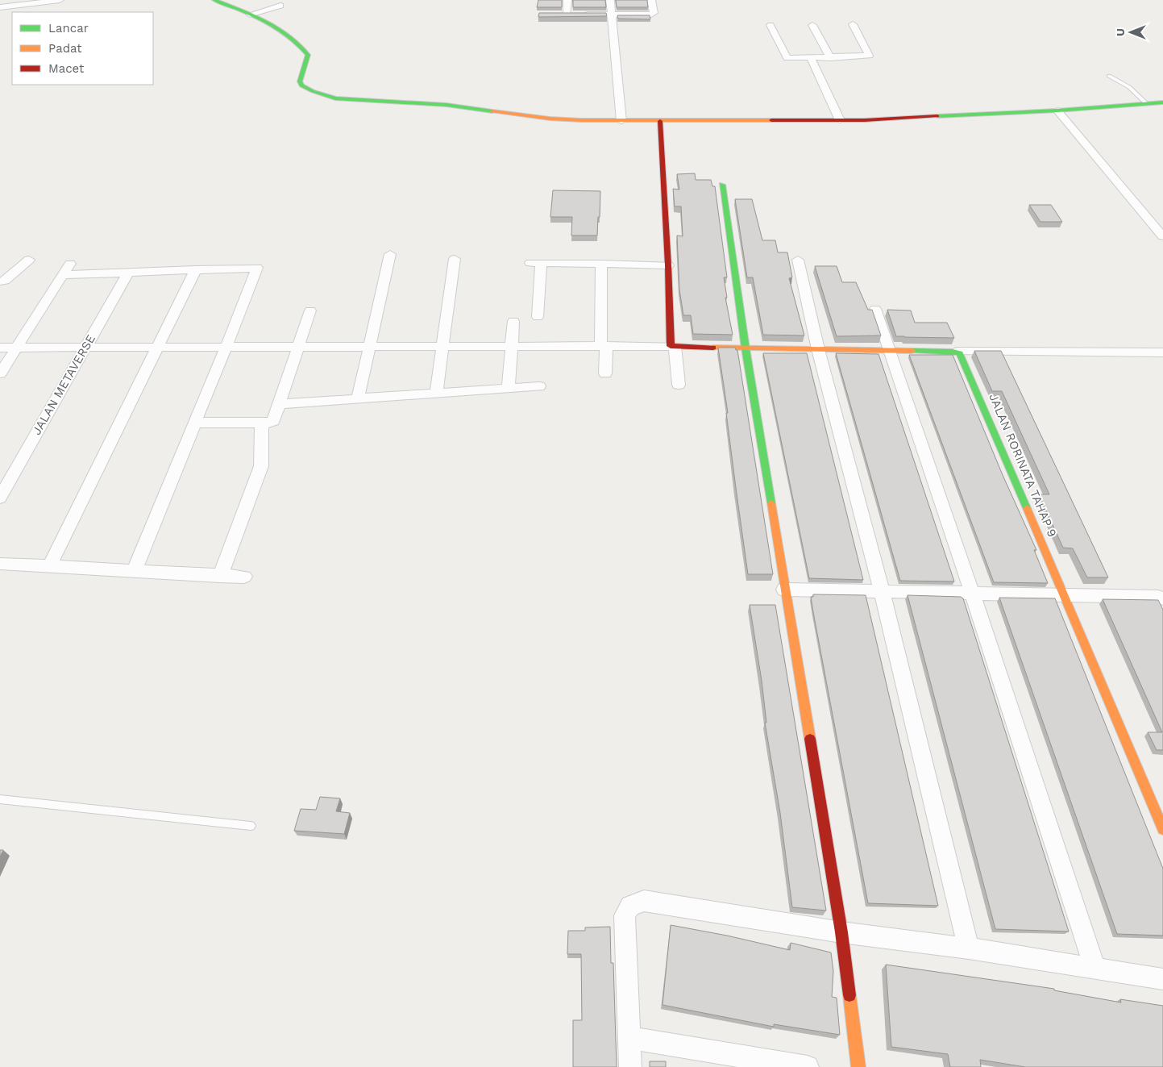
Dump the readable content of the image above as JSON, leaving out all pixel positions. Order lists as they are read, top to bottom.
{
  "streets": {
    "street": ["JALAN METAVERSE", "JALAN RORINATA TAHAP 9"]
  },
  "legend": ["Lancar", "Padat", "Macet"],
  "north": "left"
}
